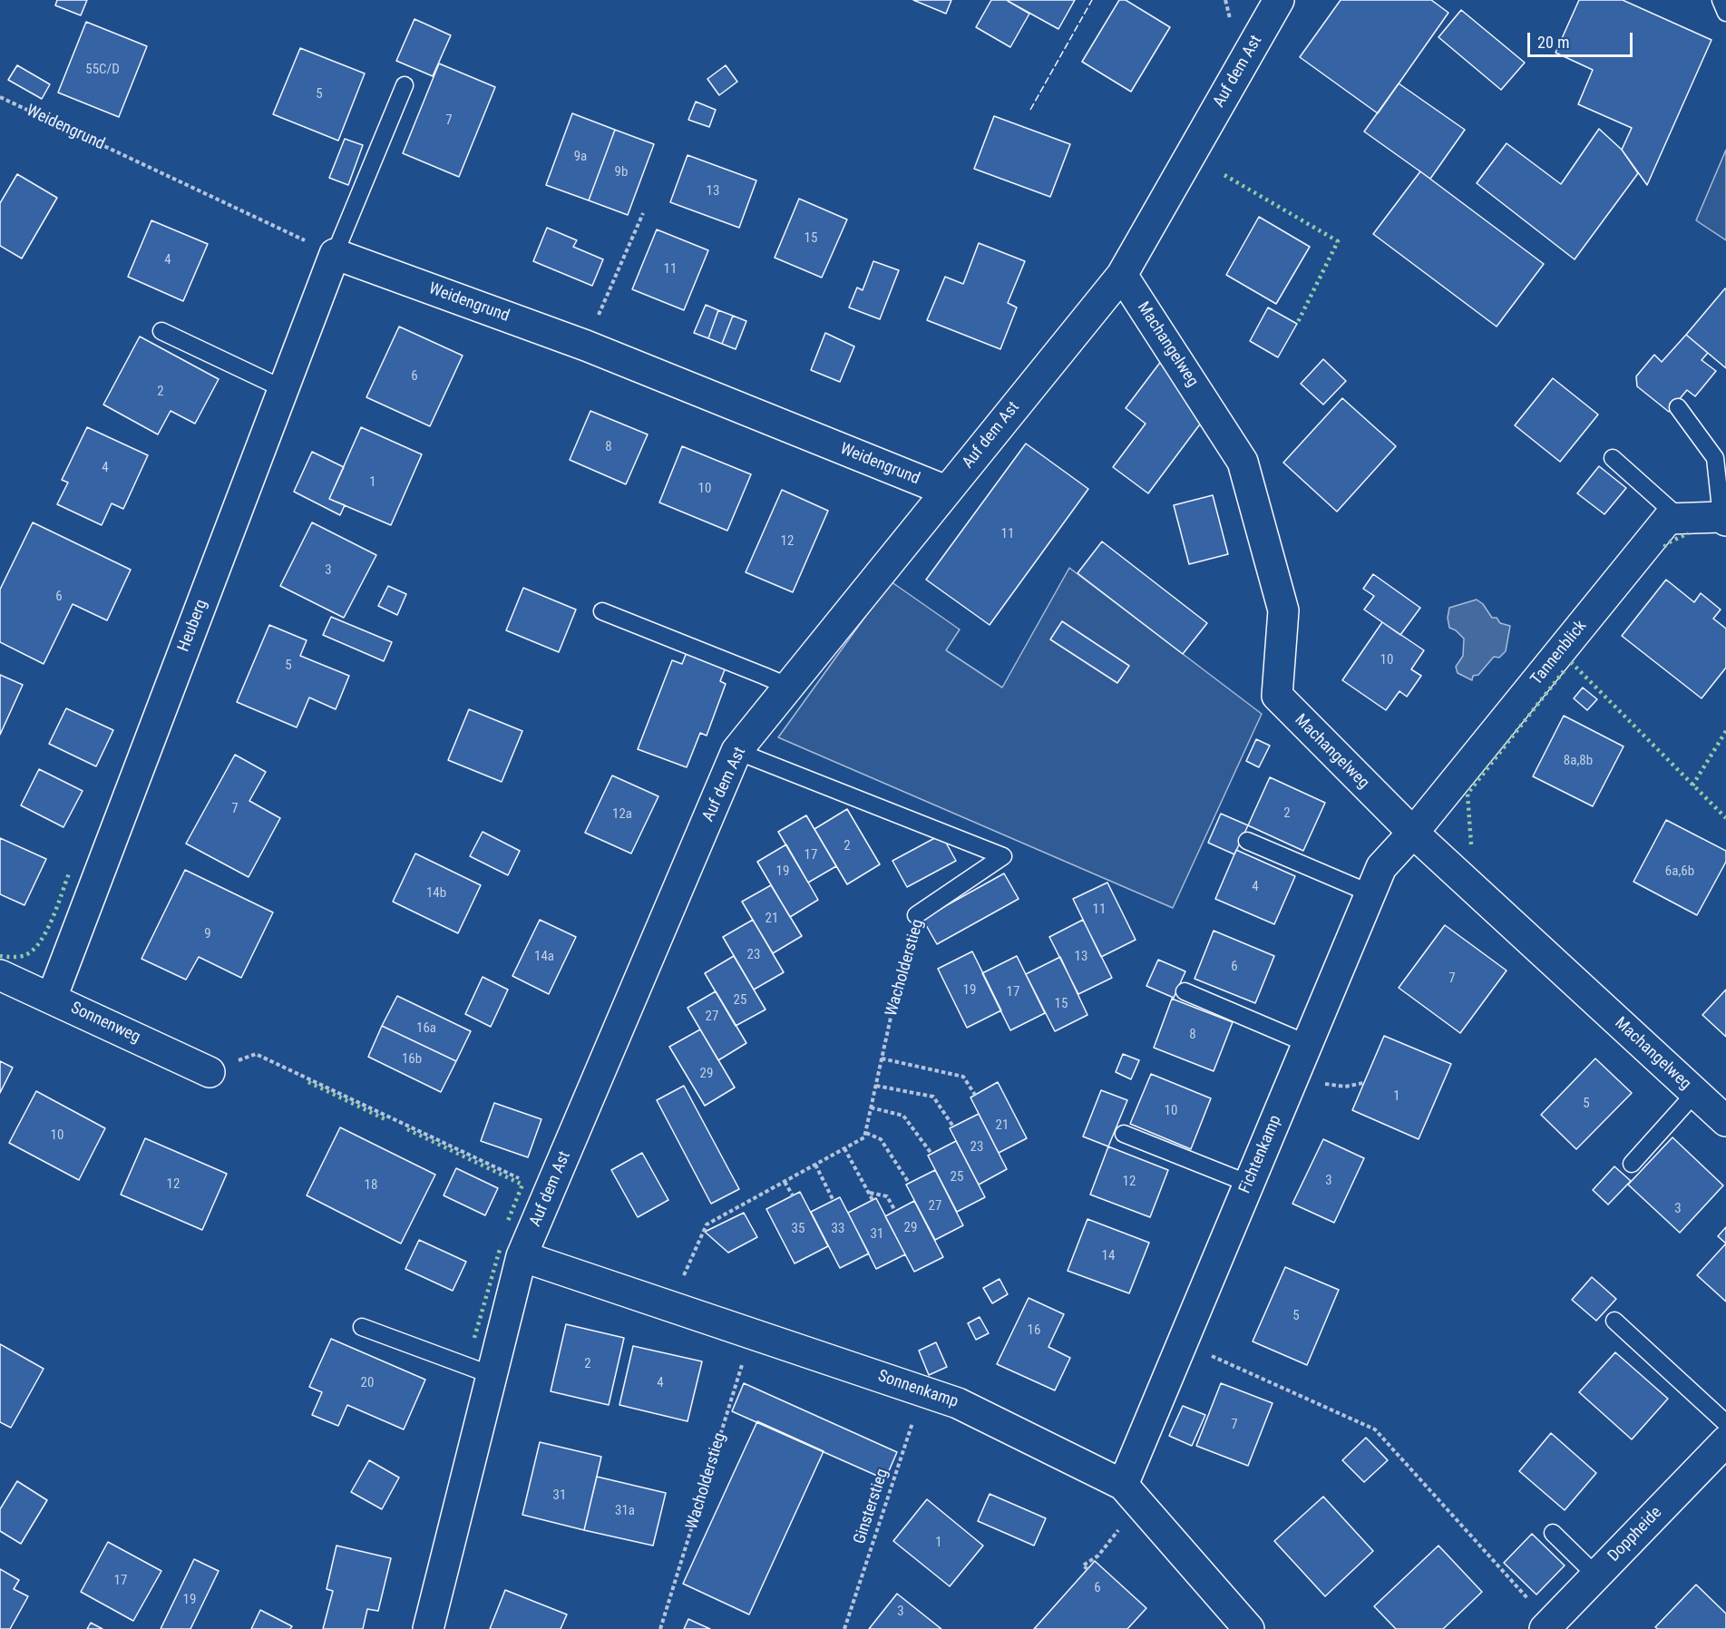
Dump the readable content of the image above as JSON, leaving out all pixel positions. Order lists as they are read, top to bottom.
{
  "streets": {
    "street": [
      "Auf dem Ast",
      "Weidengrund",
      "Machangelweg",
      "Heuberg",
      "Tannenblick",
      "Sonnenweg",
      "Fichtenkamp",
      "Sonnenkamp",
      "Doppheide"
    ],
    "lane": ["Wacholderstieg"],
    "path": ["Ginsterstieg"]
  },
  "crossings": [
    ["Auf dem Ast", "Weidengrund"],
    ["Auf dem Ast", "Machangelweg"],
    ["Auf dem Ast", "Wacholderstieg"],
    ["Auf dem Ast", "Sonnenkamp"],
    ["Weidengrund", "Heuberg"],
    ["Machangelweg", "Tannenblick"],
    ["Machangelweg", "Fichtenkamp"],
    ["Heuberg", "Sonnenweg"],
    ["Tannenblick", "Fichtenkamp"],
    ["Wacholderstieg", "Sonnenkamp"],
    ["Fichtenkamp", "Sonnenkamp"],
    ["Sonnenkamp", "Ginsterstieg"]
  ],
  "house_numbers": [
    "55C/D",
    "5",
    "7",
    "9a",
    "9b",
    "13",
    "15",
    "4",
    "11",
    "6",
    "2",
    "8",
    "4",
    "1",
    "10",
    "11",
    "12",
    "3",
    "6",
    "10",
    "5",
    "8a,8b",
    "7",
    "2",
    "12a",
    "2",
    "17",
    "19",
    "6a,6b",
    "4",
    "14b",
    "11",
    "21",
    "9",
    "23",
    "14a",
    "13",
    "6",
    "7",
    "19",
    "17",
    "25",
    "15",
    "27",
    "16a",
    "8",
    "16b",
    "29",
    "1",
    "5",
    "10",
    "21",
    "10",
    "23",
    "25",
    "3",
    "12",
    "12",
    "18",
    "27",
    "3",
    "29",
    "35",
    "33",
    "31",
    "14",
    "5",
    "16",
    "2",
    "20",
    "4",
    "7",
    "31",
    "31a",
    "1",
    "17",
    "6",
    "19",
    "3"
  ],
  "scale_bar": "20 m"
}
